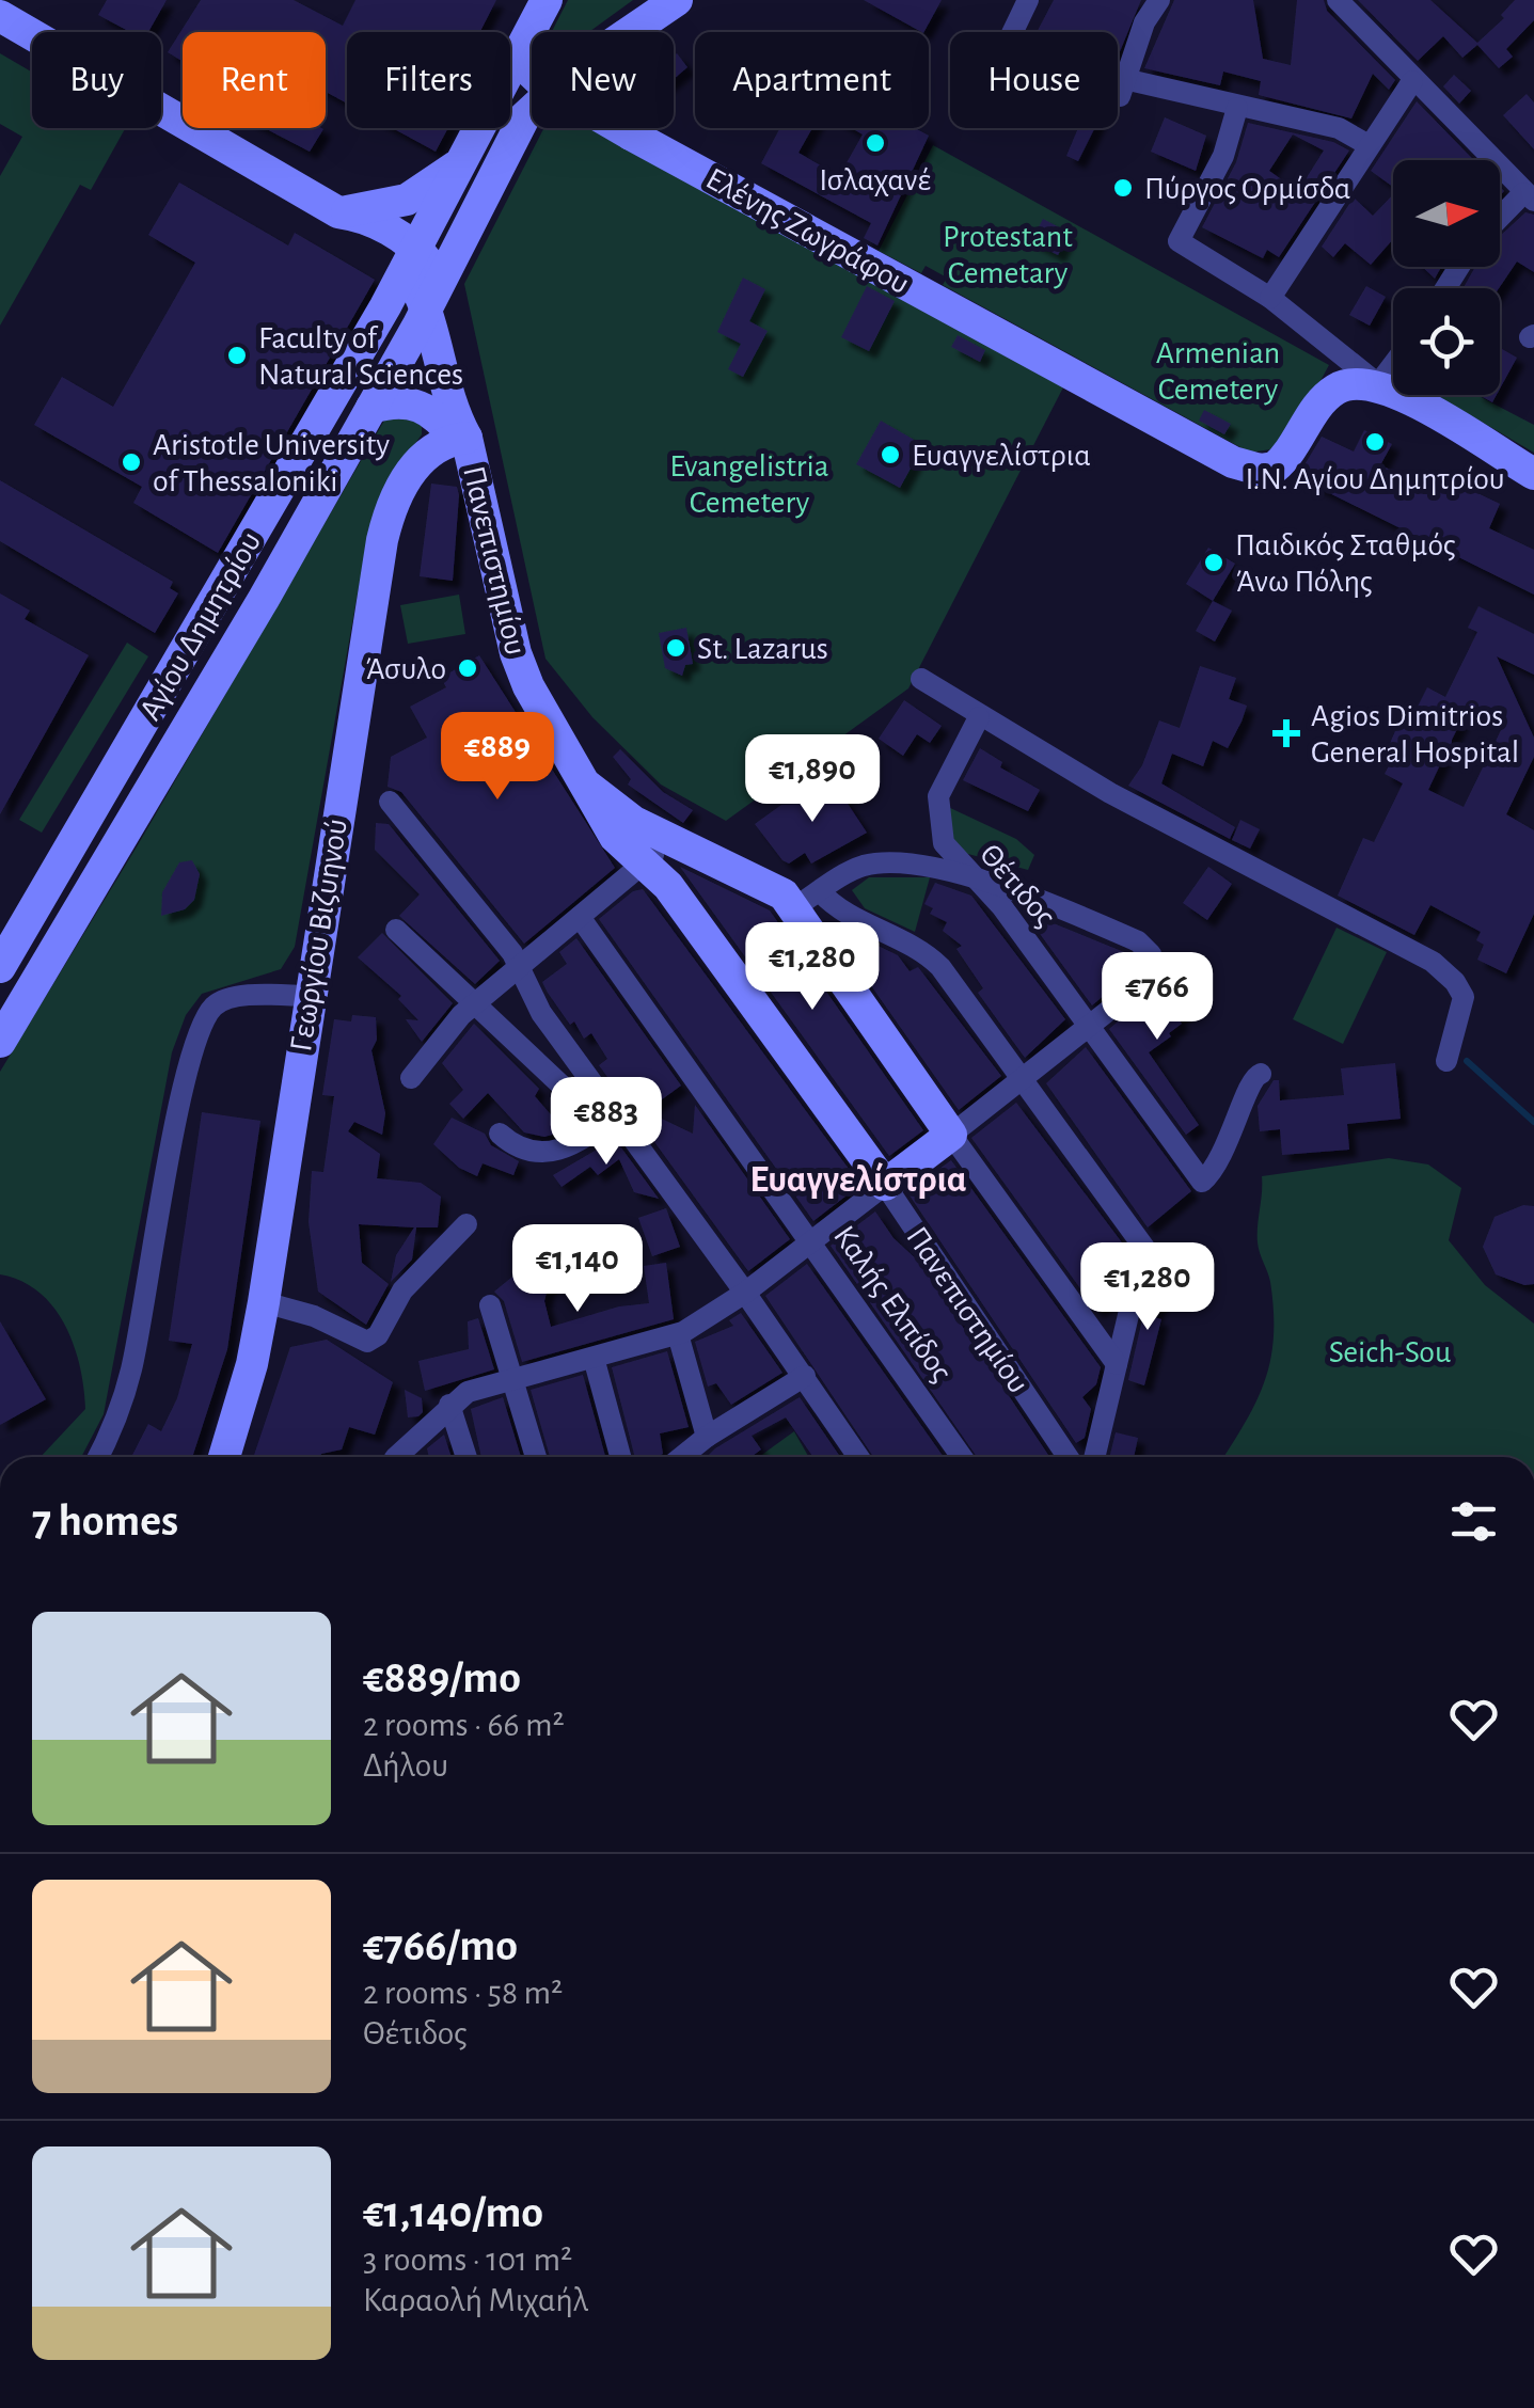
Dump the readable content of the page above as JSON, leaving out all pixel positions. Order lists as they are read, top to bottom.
{
  "streets": {
    "main road": [
      "Ελένης Ζωγράφου",
      "Πανεπιστημίου",
      "Αγίου Δημητρίου",
      "Γεωργίου Βιζυηνού"
    ],
    "street": ["Θέτιδος", "Καλής Ελπίδος"]
  },
  "crossings": [
    ["Ελένης Ζωγράφου", "Αγίου Δημητρίου"],
    ["Πανεπιστημίου", "Αγίου Δημητρίου"],
    ["Πανεπιστημίου", "Γεωργίου Βιζυηνού"]
  ],
  "districts": ["Ευαγγελίστρια"],
  "parks": [
    "Protestant Cemetary",
    "Armenian Cemetery",
    "Evangelistria Cemetery",
    "Seich-Sou"
  ],
  "places": {
    "other": [
      "Ισλαχανέ",
      "Πύργος Ορμίσδα",
      "Faculty of Natural Sciences",
      "Ι.Ν. Αγίου Δημητρίου",
      "Ευαγγελίστρια",
      "Aristotle University of Thessaloniki",
      "Παιδικός Σταθμός Άνω Πόλης",
      "St. Lazarus",
      "Άσυλο"
    ],
    "health": ["Agios Dimitrios General Hospital"]
  },
  "north": "right",
  "page": {
    "chip": [
      "Buy",
      "Rent",
      "Filters",
      "New",
      "Apartment",
      "House"
    ],
    "price": [
      "€889",
      "€1,890",
      "€1,280",
      "€766",
      "€883",
      "€1,140",
      "€1,280"
    ],
    "heading": "7 homes",
    "list": [
      {
        "name": "€889/mo",
        "note": "2 rooms · 66 m² · Δήλου"
      },
      {
        "name": "€766/mo",
        "note": "2 rooms · 58 m² · Θέτιδος"
      },
      {
        "name": "€1,140/mo",
        "note": "3 rooms · 101 m² · Καραολή Μιχαήλ"
      }
    ]
  }
}
